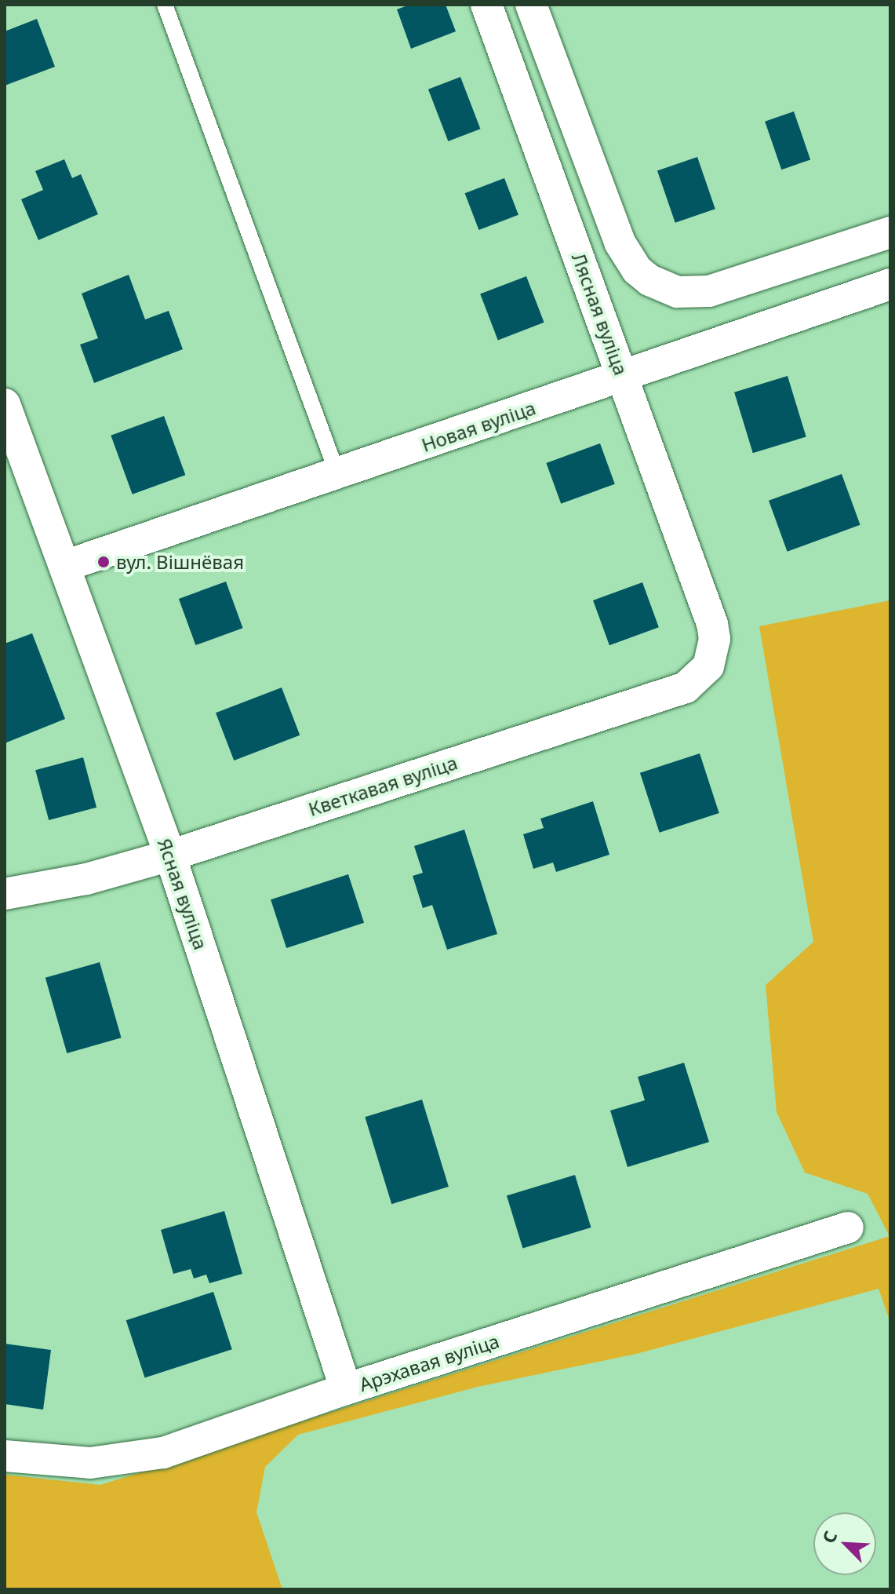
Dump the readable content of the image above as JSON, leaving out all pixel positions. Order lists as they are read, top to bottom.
{
  "streets": {
    "street": [
      "Лясная вуліца",
      "Новая вуліца",
      "Кветкавая вуліца",
      "Ясная вуліца",
      "Арэхавая вуліца"
    ]
  },
  "crossings": [
    ["Лясная вуліца", "Новая вуліца"],
    ["Лясная вуліца", "Кветкавая вуліца"],
    ["Новая вуліца", "Ясная вуліца"],
    ["Кветкавая вуліца", "Ясная вуліца"],
    ["Ясная вуліца", "Арэхавая вуліца"]
  ],
  "places": ["вул. Вішнёвая"],
  "north": "top left"
}
